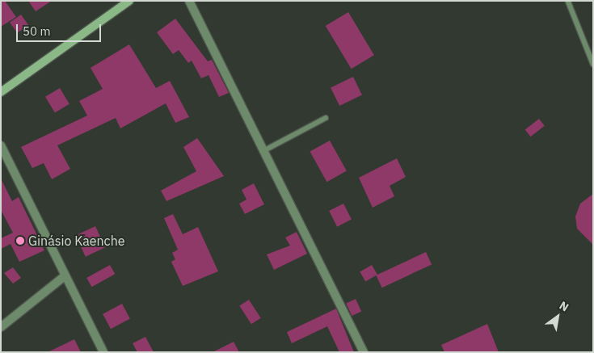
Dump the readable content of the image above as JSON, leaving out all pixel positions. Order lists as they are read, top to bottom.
{
  "places": ["Ginásio Kaenche"],
  "scale_bar": "50 m",
  "north": "top right"
}
